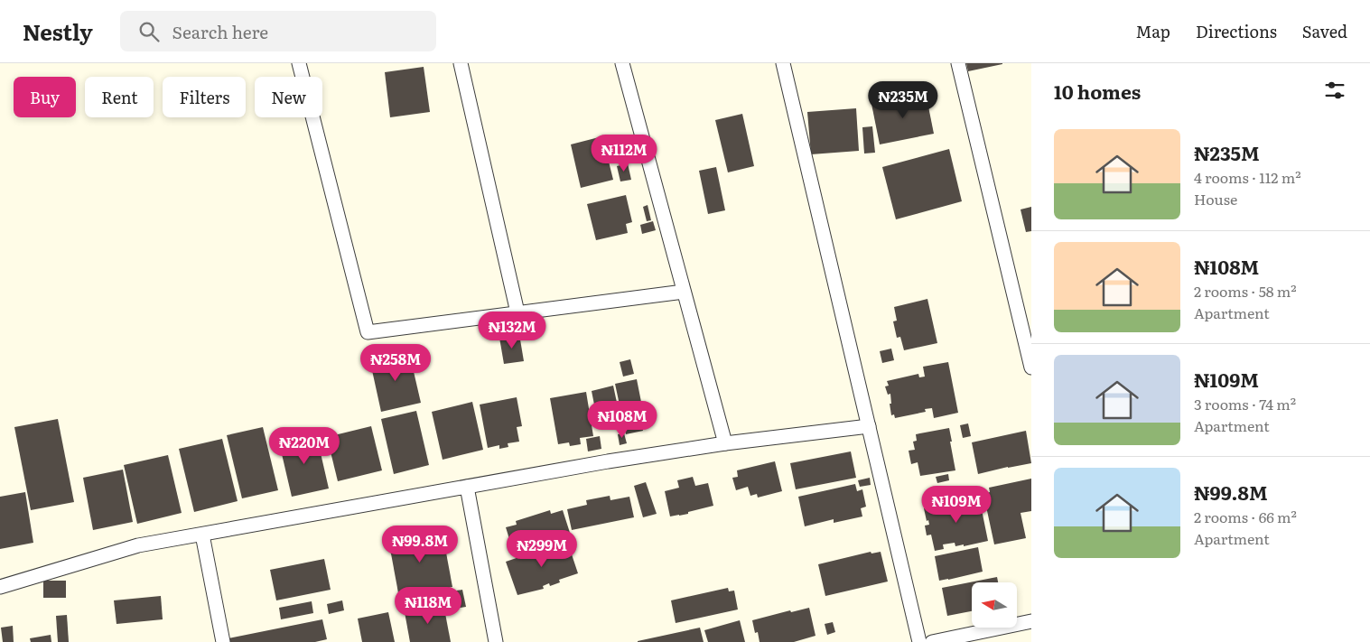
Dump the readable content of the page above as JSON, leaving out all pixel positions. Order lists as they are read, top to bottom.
{
  "north": "left",
  "page": {
    "header": "Nestly",
    "search": "Search here",
    "nav": ["Map", "Directions", "Saved"],
    "heading": "10 homes",
    "chip": [
      "Buy",
      "Rent",
      "Filters",
      "New"
    ],
    "price": [
      "₦235M",
      "₦112M",
      "₦132M",
      "₦258M",
      "₦108M",
      "₦220M",
      "₦109M",
      "₦99.8M",
      "₦299M",
      "₦118M"
    ],
    "list": [
      {
        "name": "₦235M",
        "note": "4 rooms · 112 m² · House"
      },
      {
        "name": "₦108M",
        "note": "2 rooms · 58 m² · Apartment"
      },
      {
        "name": "₦109M",
        "note": "3 rooms · 74 m² · Apartment"
      },
      {
        "name": "₦99.8M",
        "note": "2 rooms · 66 m² · Apartment"
      }
    ]
  }
}
